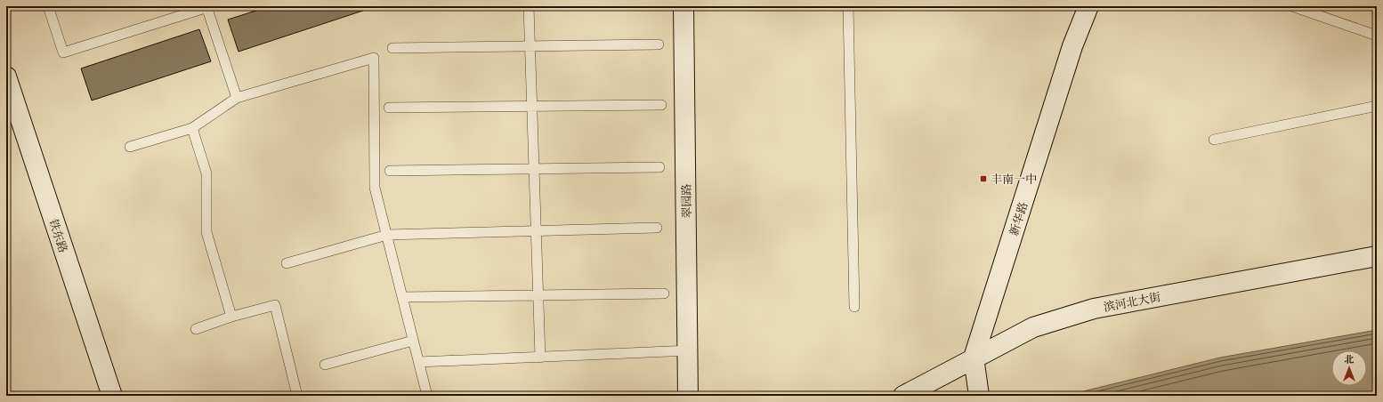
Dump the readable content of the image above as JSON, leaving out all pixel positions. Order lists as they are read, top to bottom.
{
  "streets": {
    "street": [
      "翠园路",
      "新华路",
      "铁东路",
      "滨河北大街"
    ]
  },
  "crossings": [
    ["新华路", "滨河北大街"]
  ],
  "places": {
    "transit": ["丰南一中"]
  },
  "north": "top"
}
